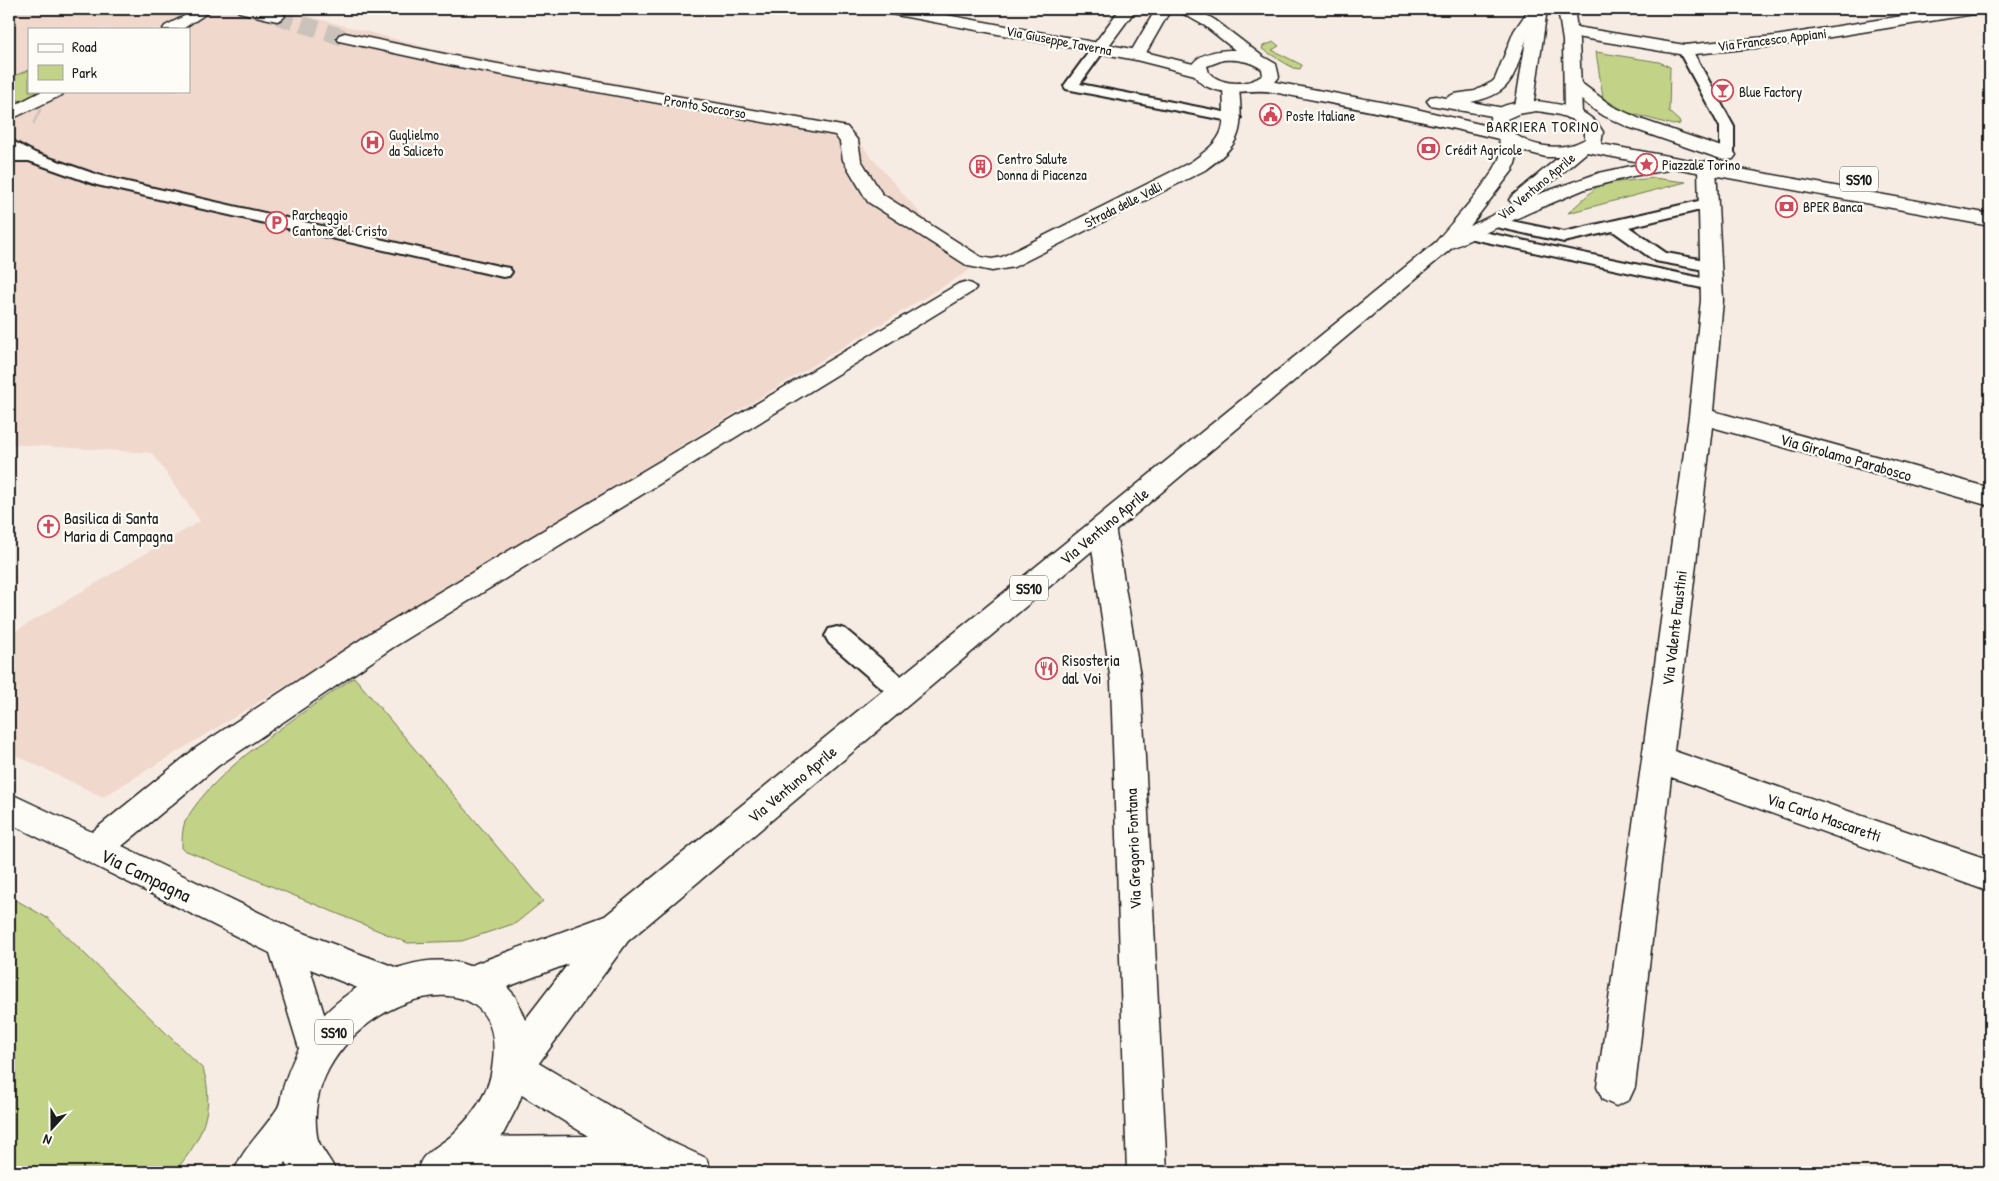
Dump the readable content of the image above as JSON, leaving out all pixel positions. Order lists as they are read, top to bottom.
{
  "streets": {
    "street": [
      "Via Francesco Appiani",
      "Via Giuseppe Taverna",
      "Pronto Soccorso",
      "SS10",
      "Via Ventuno Aprile",
      "Strada delle Valli",
      "Via Girolamo Parabosco",
      "Via Valente Faustini",
      "Via Carlo Mascaretti",
      "Via Gregorio Fontana",
      "Via Campagna"
    ]
  },
  "crossings": [
    ["Pronto Soccorso", "Strada delle Valli"],
    ["SS10", "Via Ventuno Aprile"],
    ["SS10", "Via Valente Faustini"],
    ["Via Ventuno Aprile", "Via Gregorio Fontana"],
    ["Via Ventuno Aprile", "Via Campagna"],
    ["Via Girolamo Parabosco", "Via Valente Faustini"],
    ["Via Valente Faustini", "Via Carlo Mascaretti"]
  ],
  "districts": ["BARRIERA TORINO"],
  "places": {
    "bar": ["Blue Factory"],
    "public building": ["Poste Italiane"],
    "hospital": ["Guglielmo da Saliceto"],
    "bank": ["Crédit Agricole", "BPER Banca"],
    "place": ["Piazzale Torino"],
    "building": ["Centro Salute Donna di Piacenza"],
    "parking": ["Parcheggio Cantone del Cristo"],
    "church": ["Basilica di Santa Maria di Campagna"],
    "restaurant": ["Risosteria dal Voi"]
  },
  "legend": ["Road", "Park"],
  "north": "bottom"
}
